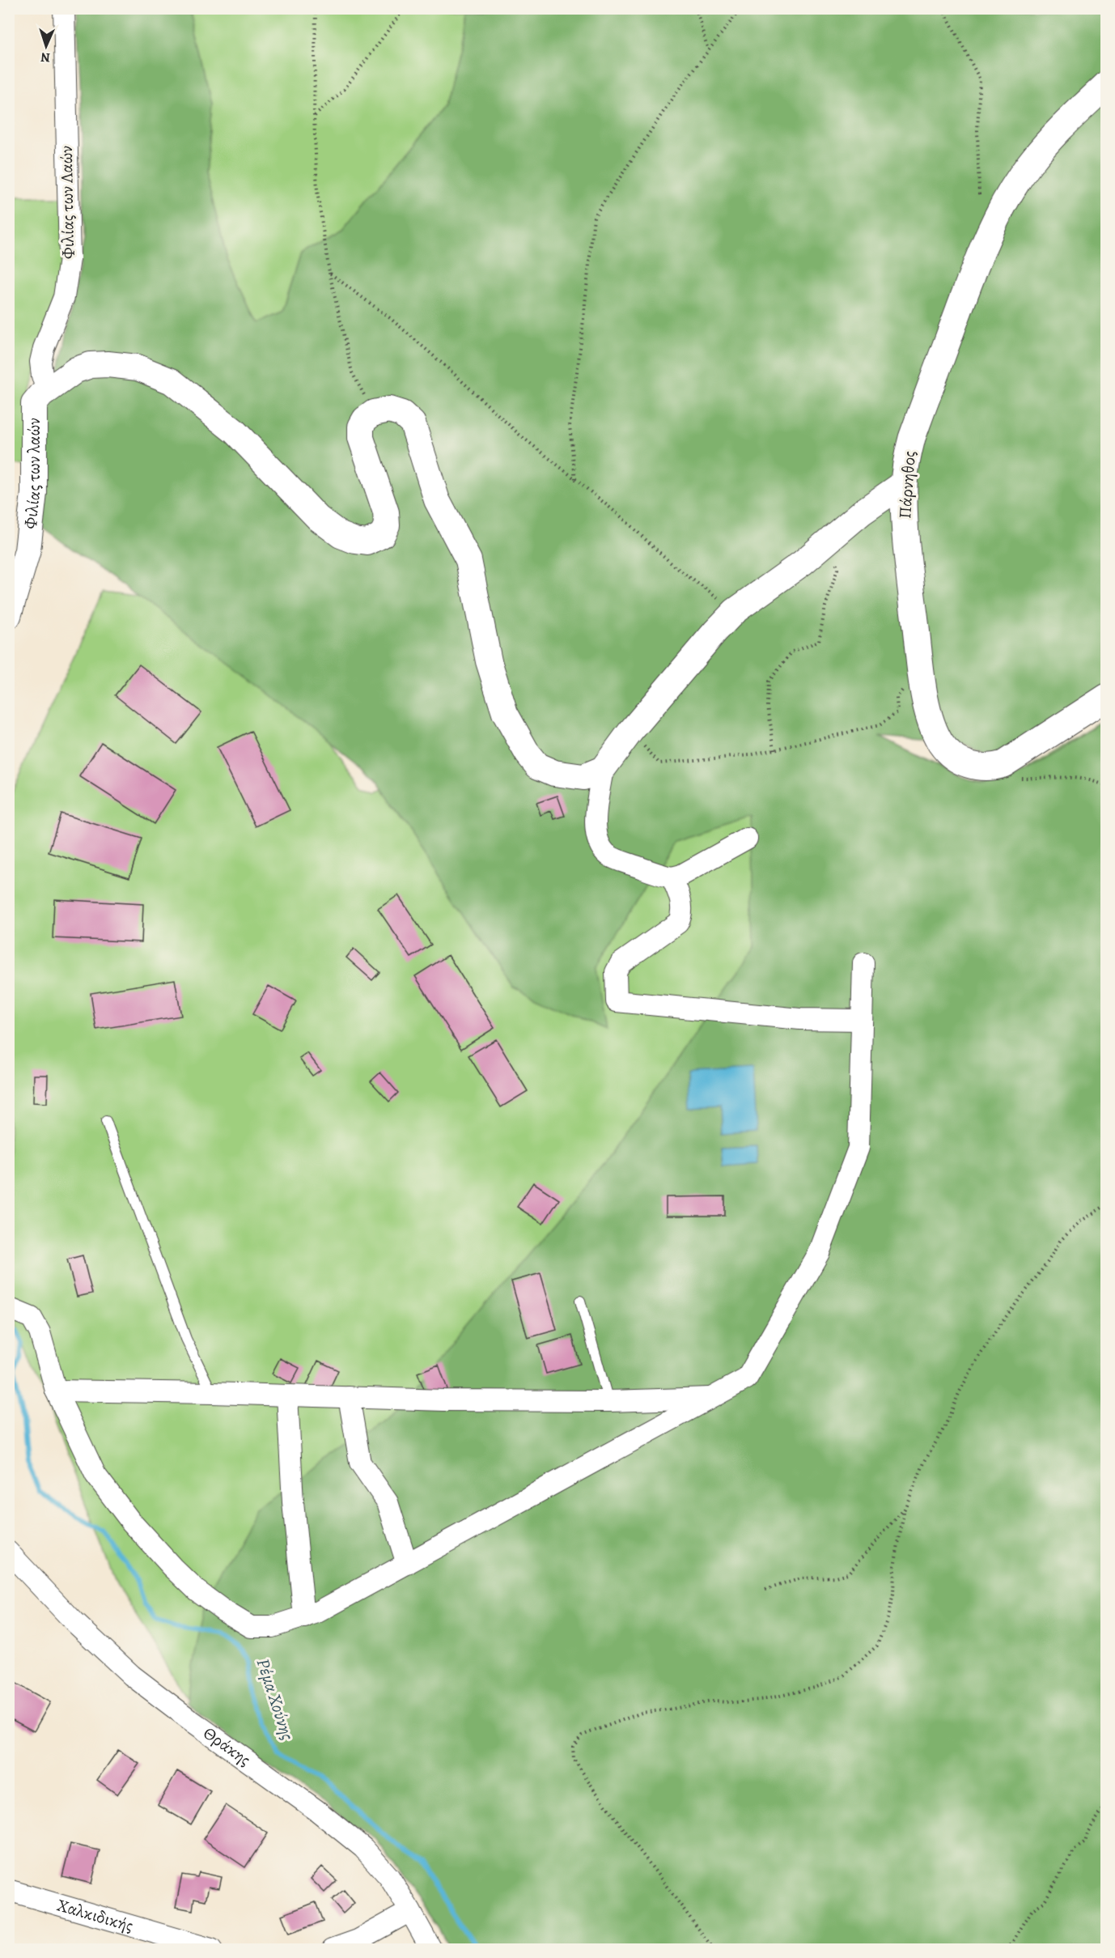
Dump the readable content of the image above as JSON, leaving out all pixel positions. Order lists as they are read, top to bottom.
{
  "streets": {
    "main road": ["Πάρνηθος"],
    "street": [
      "Φιλίας των Λαών",
      "Φιλίας των λαών",
      "Θράκης",
      "Χαλκιδικής"
    ]
  },
  "crossings": [
    ["Φιλίας των Λαών", "Φιλίας των λαών"]
  ],
  "water": ["Ρέμα Χούνης"],
  "north": "bottom"
}
